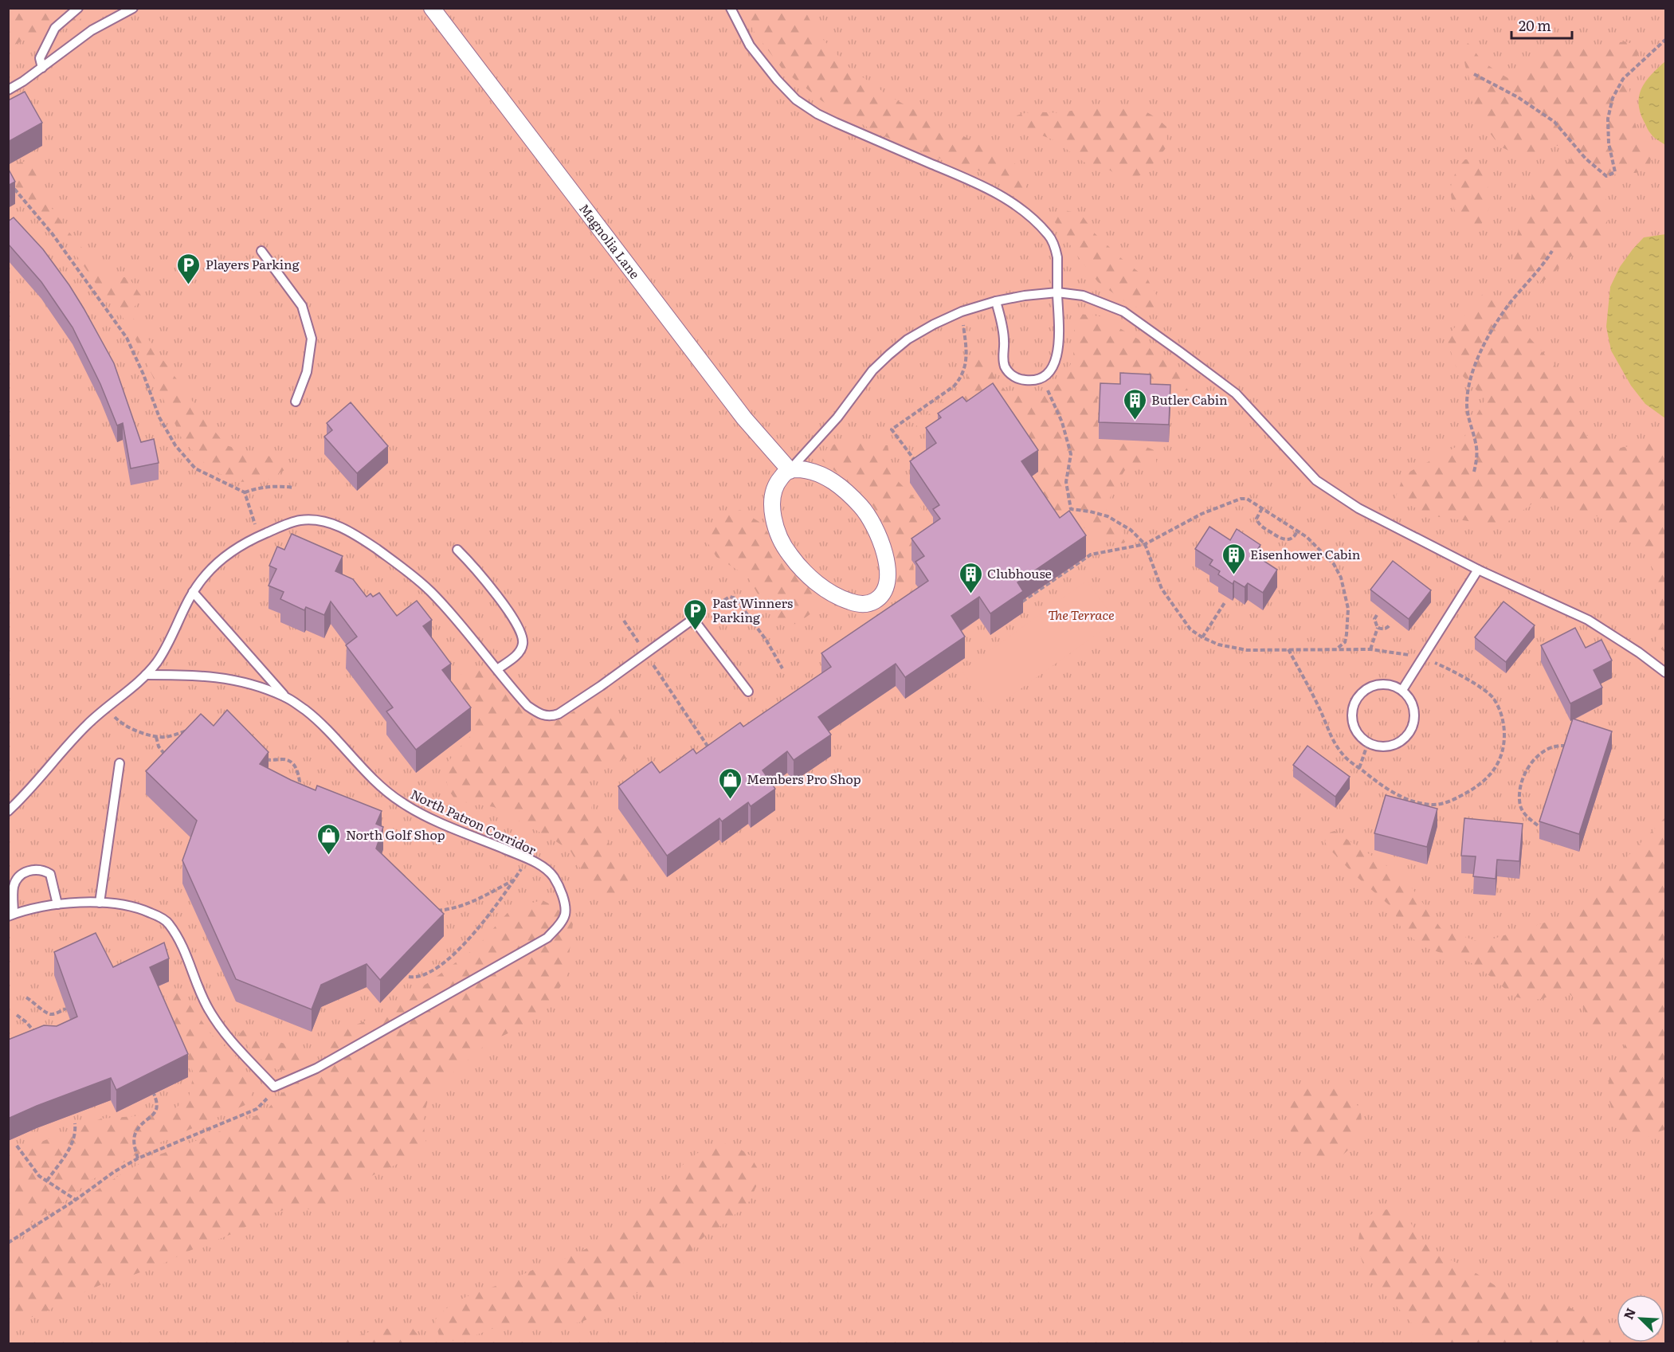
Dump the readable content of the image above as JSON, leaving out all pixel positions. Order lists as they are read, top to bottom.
{
  "streets": {
    "street": ["Magnolia Lane"],
    "lane": ["North Patron Corridor"]
  },
  "parks": ["The Terrace"],
  "places": {
    "parking": ["Players Parking", "Past Winners Parking"],
    "building": ["Butler Cabin", "Eisenhower Cabin", "Clubhouse"],
    "shop": ["Members Pro Shop", "North Golf Shop"]
  },
  "scale_bar": "20 m",
  "north": "top left"
}
